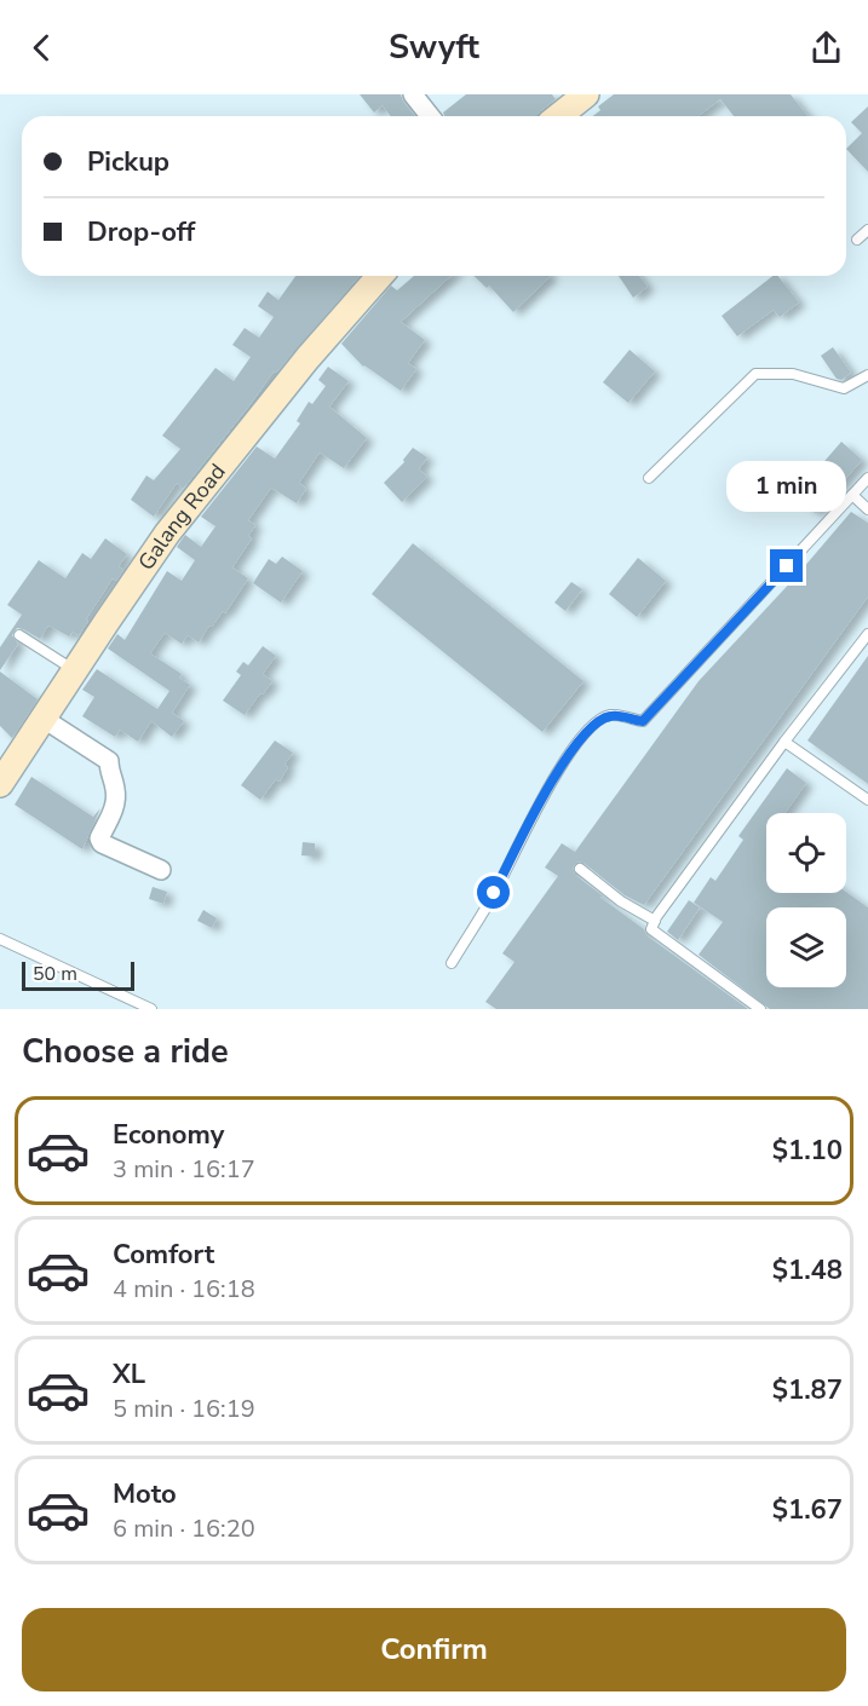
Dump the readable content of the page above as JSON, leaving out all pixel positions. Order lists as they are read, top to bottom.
{
  "streets": {
    "street": ["Galang Road"]
  },
  "scale_bar": "50 m",
  "page": {
    "header": "Swyft",
    "banner": ["Pickup", "Drop-off"],
    "bubble": "1 min",
    "scale": "50 m",
    "heading": "Choose a ride",
    "list": [
      {
        "name": "Economy",
        "note": "3 min · 16:17",
        "value": "$1.10"
      },
      {
        "name": "Comfort",
        "note": "4 min · 16:18",
        "value": "$1.48"
      },
      {
        "name": "XL",
        "note": "5 min · 16:19",
        "value": "$1.87"
      },
      {
        "name": "Moto",
        "note": "6 min · 16:20",
        "value": "$1.67"
      }
    ],
    "buttons": "Confirm"
  }
}
